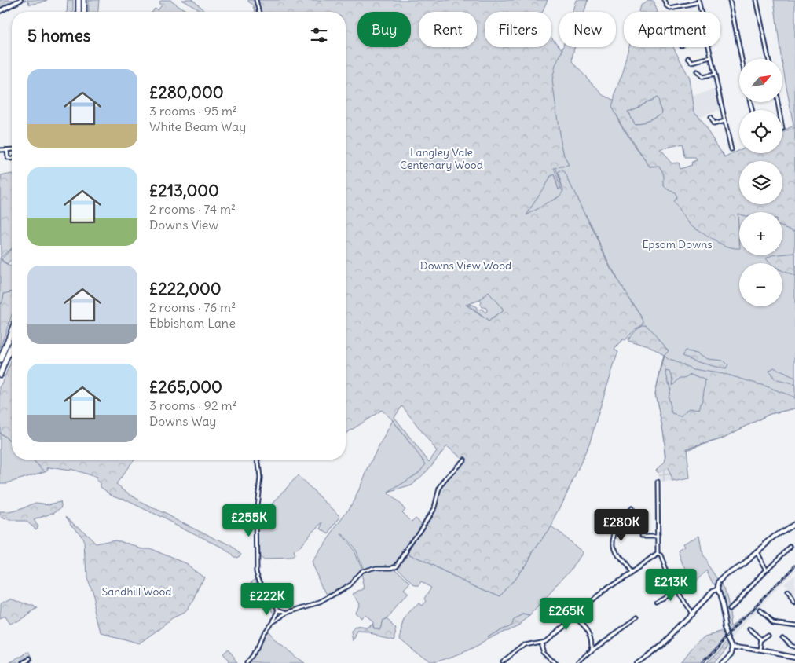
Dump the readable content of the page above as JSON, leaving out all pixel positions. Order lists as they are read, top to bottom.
{
  "parks": [
    "Langley Vale Centenary Wood",
    "Epsom Downs",
    "Downs View Wood",
    "Sandhill Wood"
  ],
  "north": "top right",
  "page": {
    "chip": [
      "Buy",
      "Rent",
      "Filters",
      "New",
      "Apartment"
    ],
    "heading": "5 homes",
    "map_buttons": ["+", "−"],
    "list": [
      {
        "name": "£280,000",
        "note": "3 rooms · 95 m² · White Beam Way"
      },
      {
        "name": "£213,000",
        "note": "2 rooms · 74 m² · Downs View"
      },
      {
        "name": "£222,000",
        "note": "2 rooms · 76 m² · Ebbisham Lane"
      },
      {
        "name": "£265,000",
        "note": "3 rooms · 92 m² · Downs Way"
      }
    ],
    "price": [
      "£255K",
      "£280K",
      "£213K",
      "£222K",
      "£265K"
    ]
  }
}
